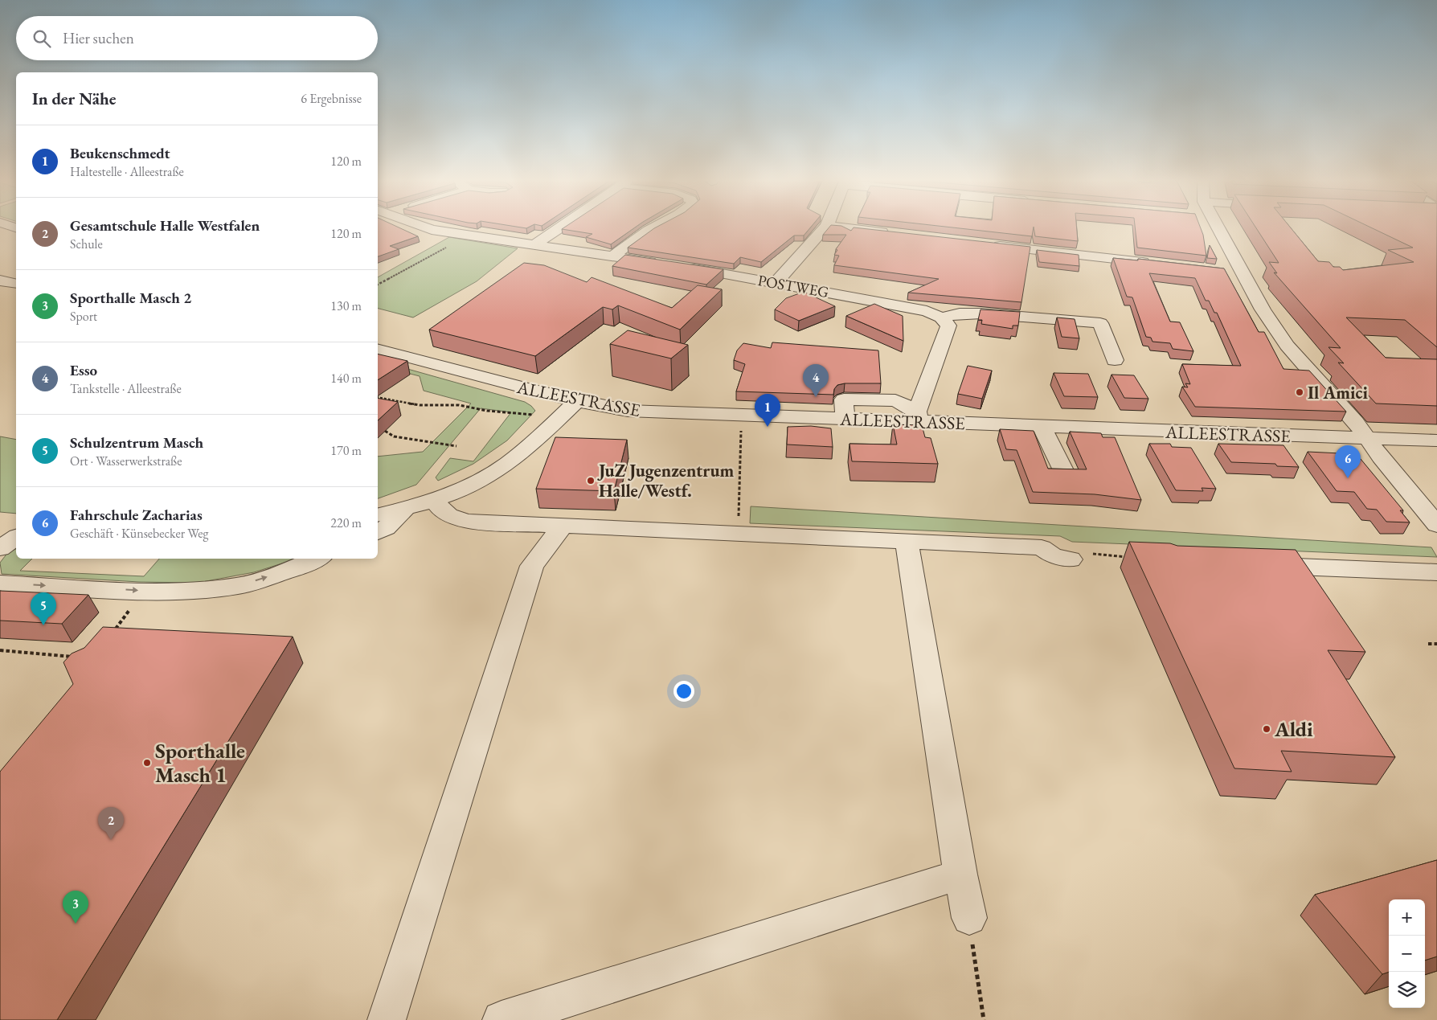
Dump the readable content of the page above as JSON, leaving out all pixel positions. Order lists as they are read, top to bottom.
{
  "streets": {
    "street": ["POSTWEG", "ALLEESTRASSE"]
  },
  "places": [
    "Il Amici",
    "JuZ Jugenzentrum Halle/Westf.",
    "Aldi",
    "Sporthalle Masch 1"
  ],
  "page": {
    "search": "Hier suchen",
    "heading": ["In der Nähe", "6 Ergebnisse"],
    "list": [
      {
        "mark": "1",
        "name": "Beukenschmedt",
        "note": "Haltestelle · Alleestraße",
        "value": "120 m"
      },
      {
        "mark": "2",
        "name": "Gesamtschule Halle Westfalen",
        "note": "Schule",
        "value": "120 m"
      },
      {
        "mark": "3",
        "name": "Sporthalle Masch 2",
        "note": "Sport",
        "value": "130 m"
      },
      {
        "mark": "4",
        "name": "Esso",
        "note": "Tankstelle · Alleestraße",
        "value": "140 m"
      },
      {
        "mark": "5",
        "name": "Schulzentrum Masch",
        "note": "Ort · Wasserwerkstraße",
        "value": "170 m"
      },
      {
        "mark": "6",
        "name": "Fahrschule Zacharias",
        "note": "Geschäft · Künsebecker Weg",
        "value": "220 m"
      }
    ],
    "pins": [
      "4",
      "1",
      "6",
      "5",
      "2",
      "3"
    ],
    "map_buttons": ["+", "−"]
  }
}
